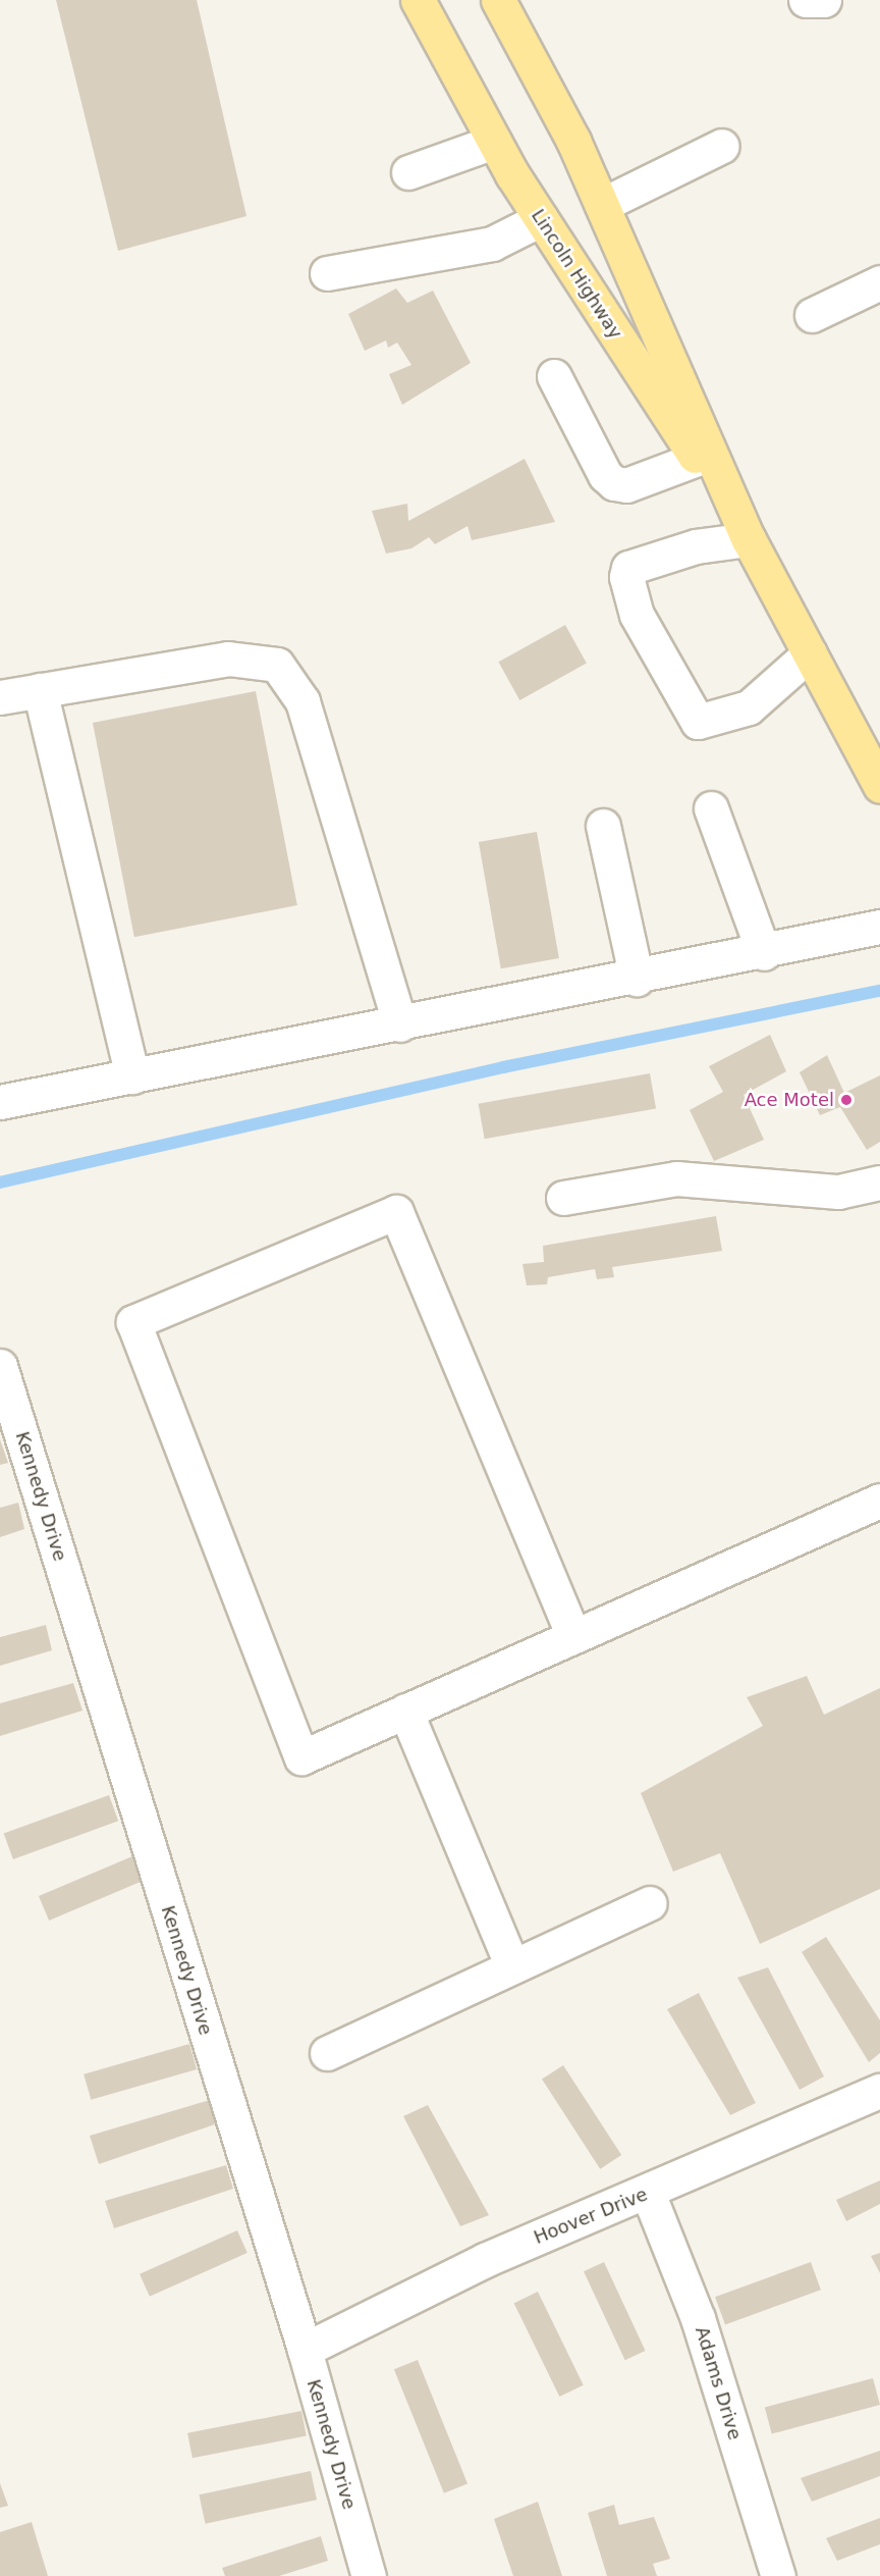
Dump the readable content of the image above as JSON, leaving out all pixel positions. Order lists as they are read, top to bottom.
{
  "streets": {
    "main road": ["Lincoln Highway"],
    "street": ["Kennedy Drive", "Hoover Drive", "Adams Drive"]
  },
  "crossings": [
    ["Kennedy Drive", "Hoover Drive"],
    ["Hoover Drive", "Adams Drive"]
  ],
  "places": ["Ace Motel"]
}
